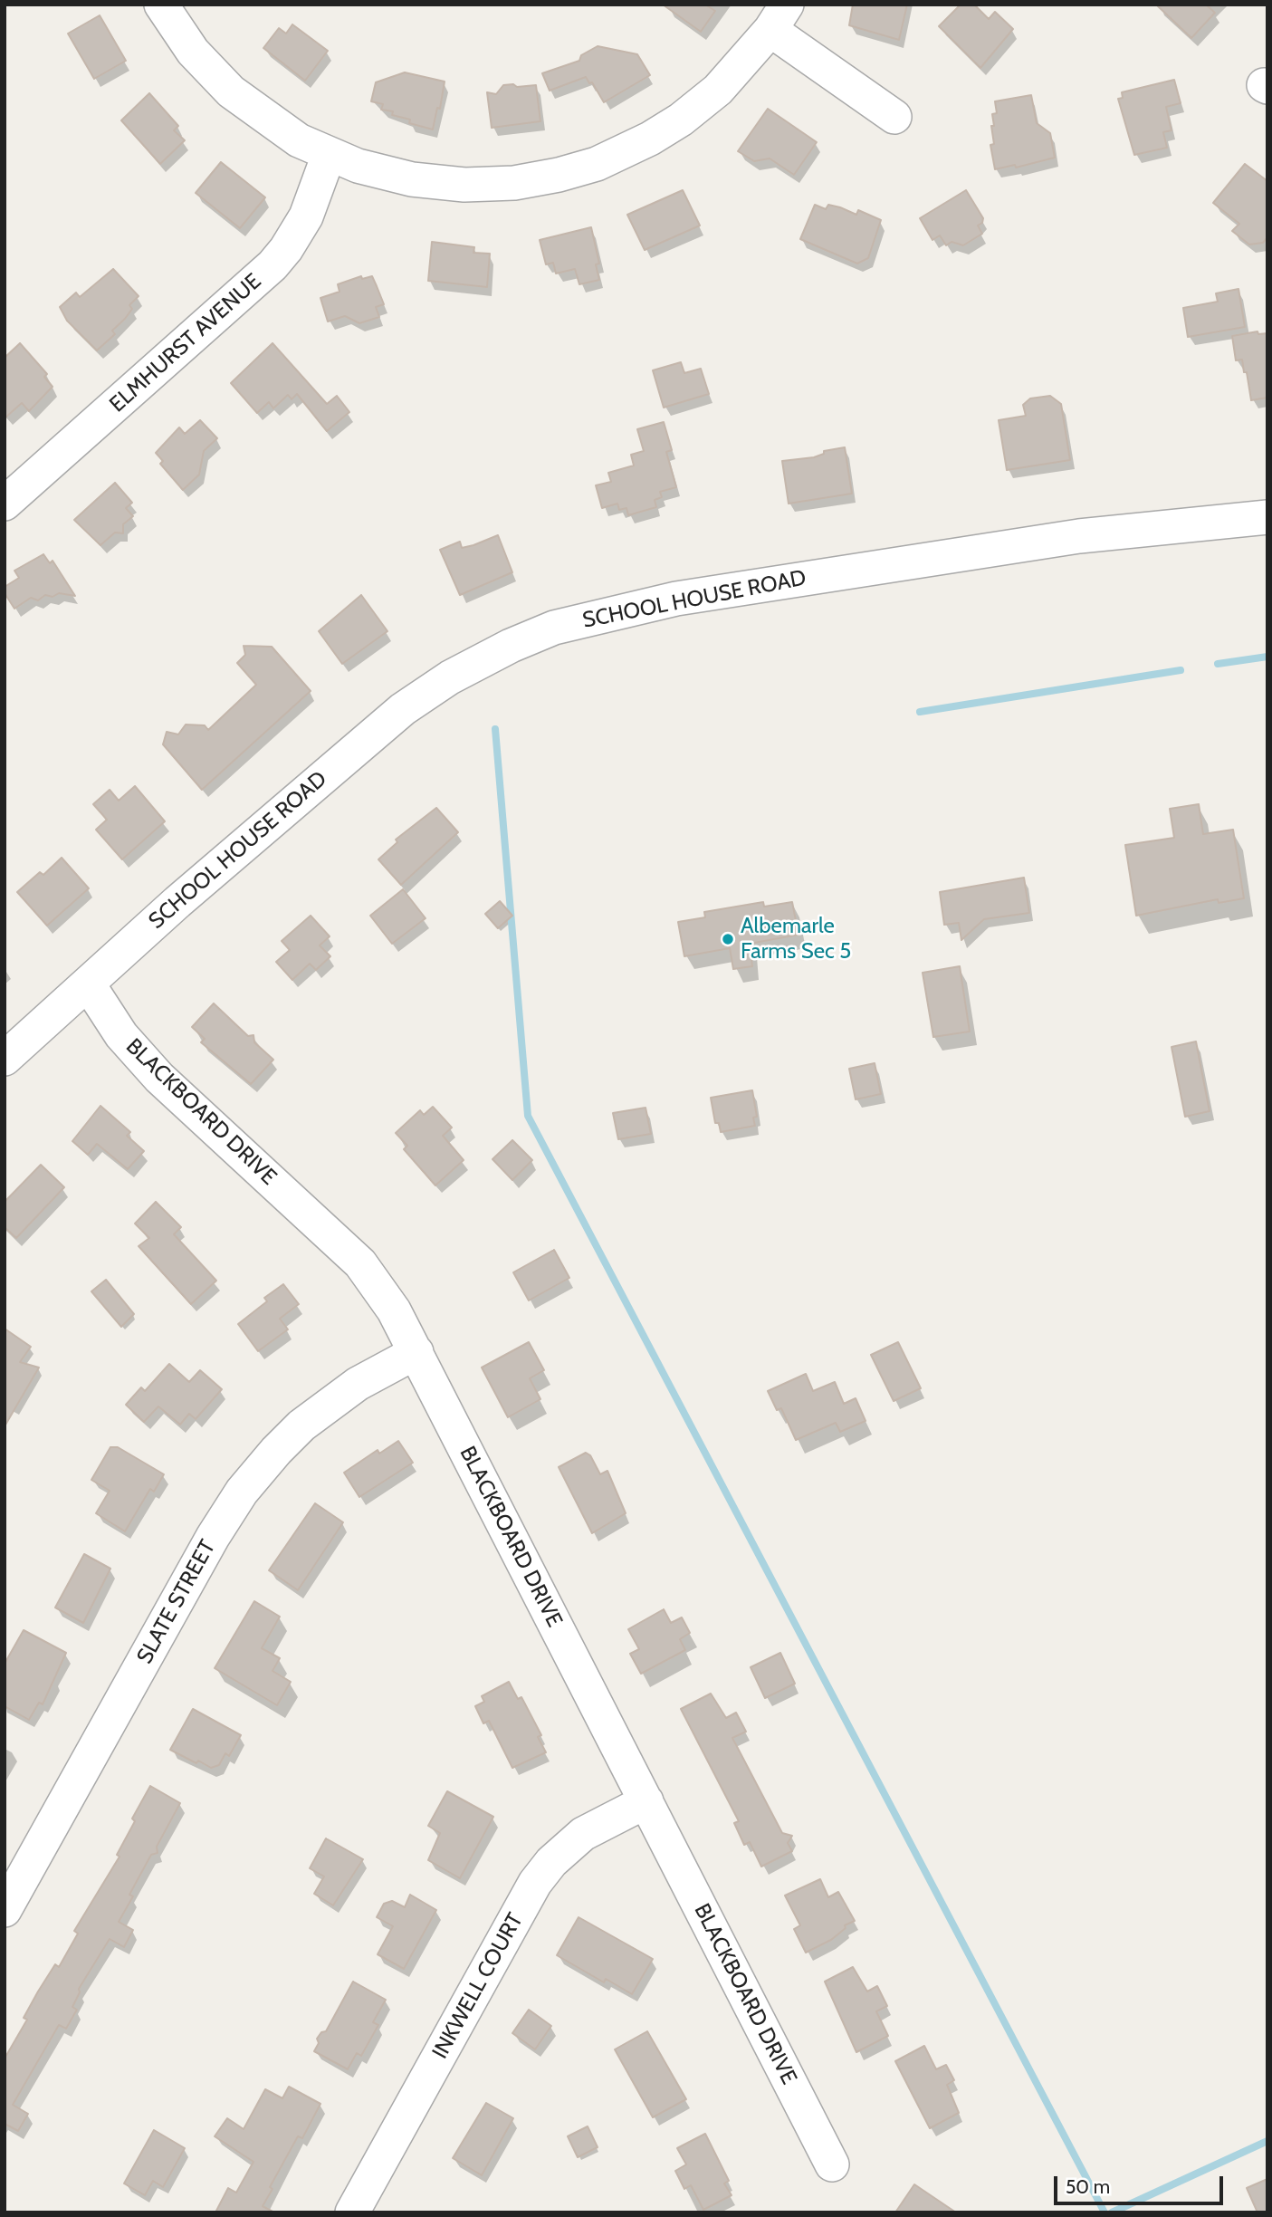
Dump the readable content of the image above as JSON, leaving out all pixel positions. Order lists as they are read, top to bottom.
{
  "streets": {
    "street": [
      "ELMHURST AVENUE",
      "SCHOOL HOUSE ROAD",
      "BLACKBOARD DRIVE",
      "SLATE STREET",
      "INKWELL COURT"
    ]
  },
  "crossings": [
    ["SCHOOL HOUSE ROAD", "BLACKBOARD DRIVE"],
    ["BLACKBOARD DRIVE", "SLATE STREET"],
    ["BLACKBOARD DRIVE", "INKWELL COURT"]
  ],
  "places": ["Albemarle Farms Sec 5"],
  "scale_bar": "50 m"
}
